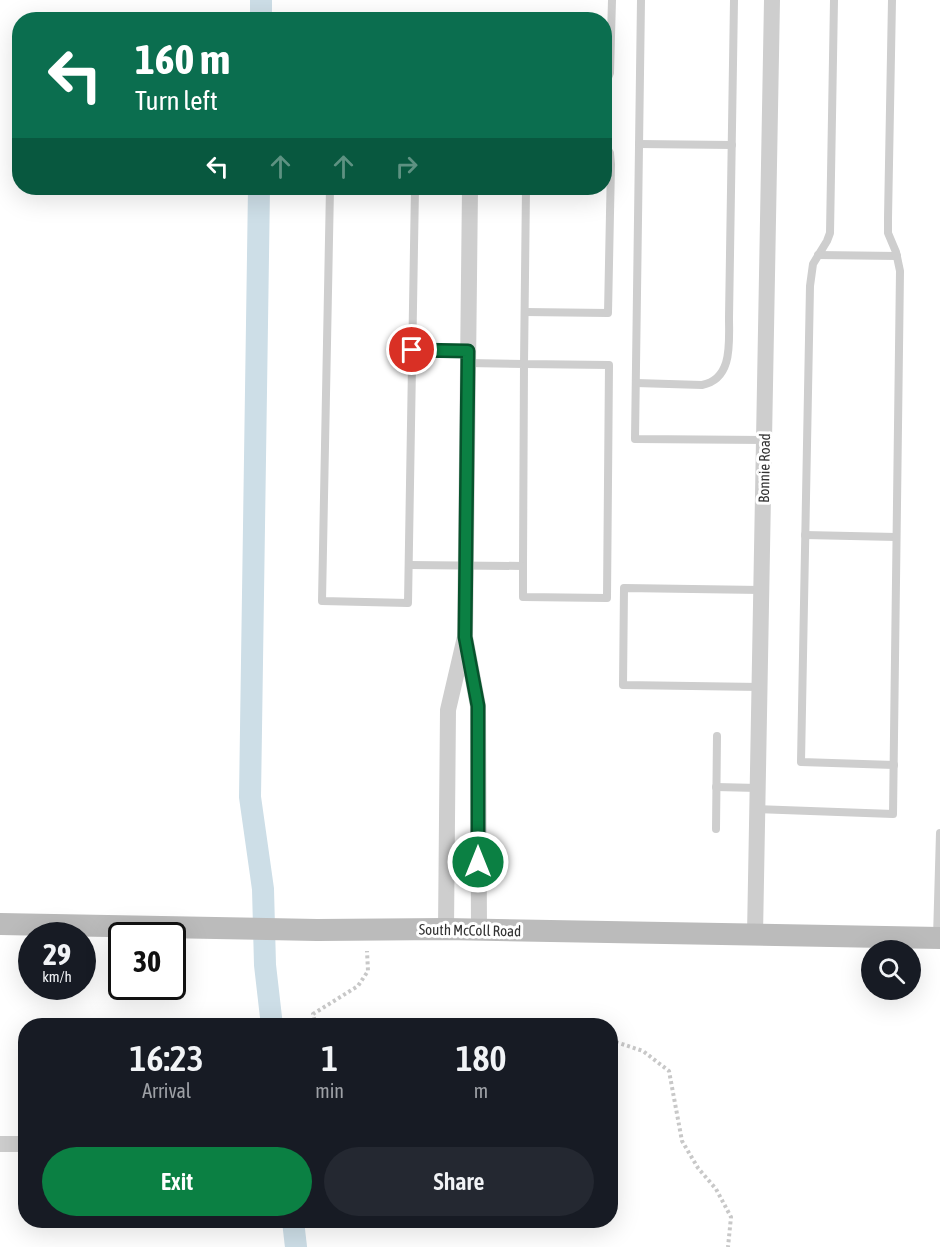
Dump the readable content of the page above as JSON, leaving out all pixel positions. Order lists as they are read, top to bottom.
{
  "streets": {
    "main road": ["South McColl Road"],
    "street": ["Bonnie Road"]
  },
  "crossings": [
    ["Bonnie Road", "South McColl Road"]
  ],
  "page": {
    "turn": ["160 m", "Turn left"],
    "speed": "29 km/h",
    "limit": "30",
    "eta": [
      "16:23",
      "Arrival",
      "1",
      "min",
      "180",
      "m"
    ],
    "buttons": ["Exit", "Share"]
  }
}
